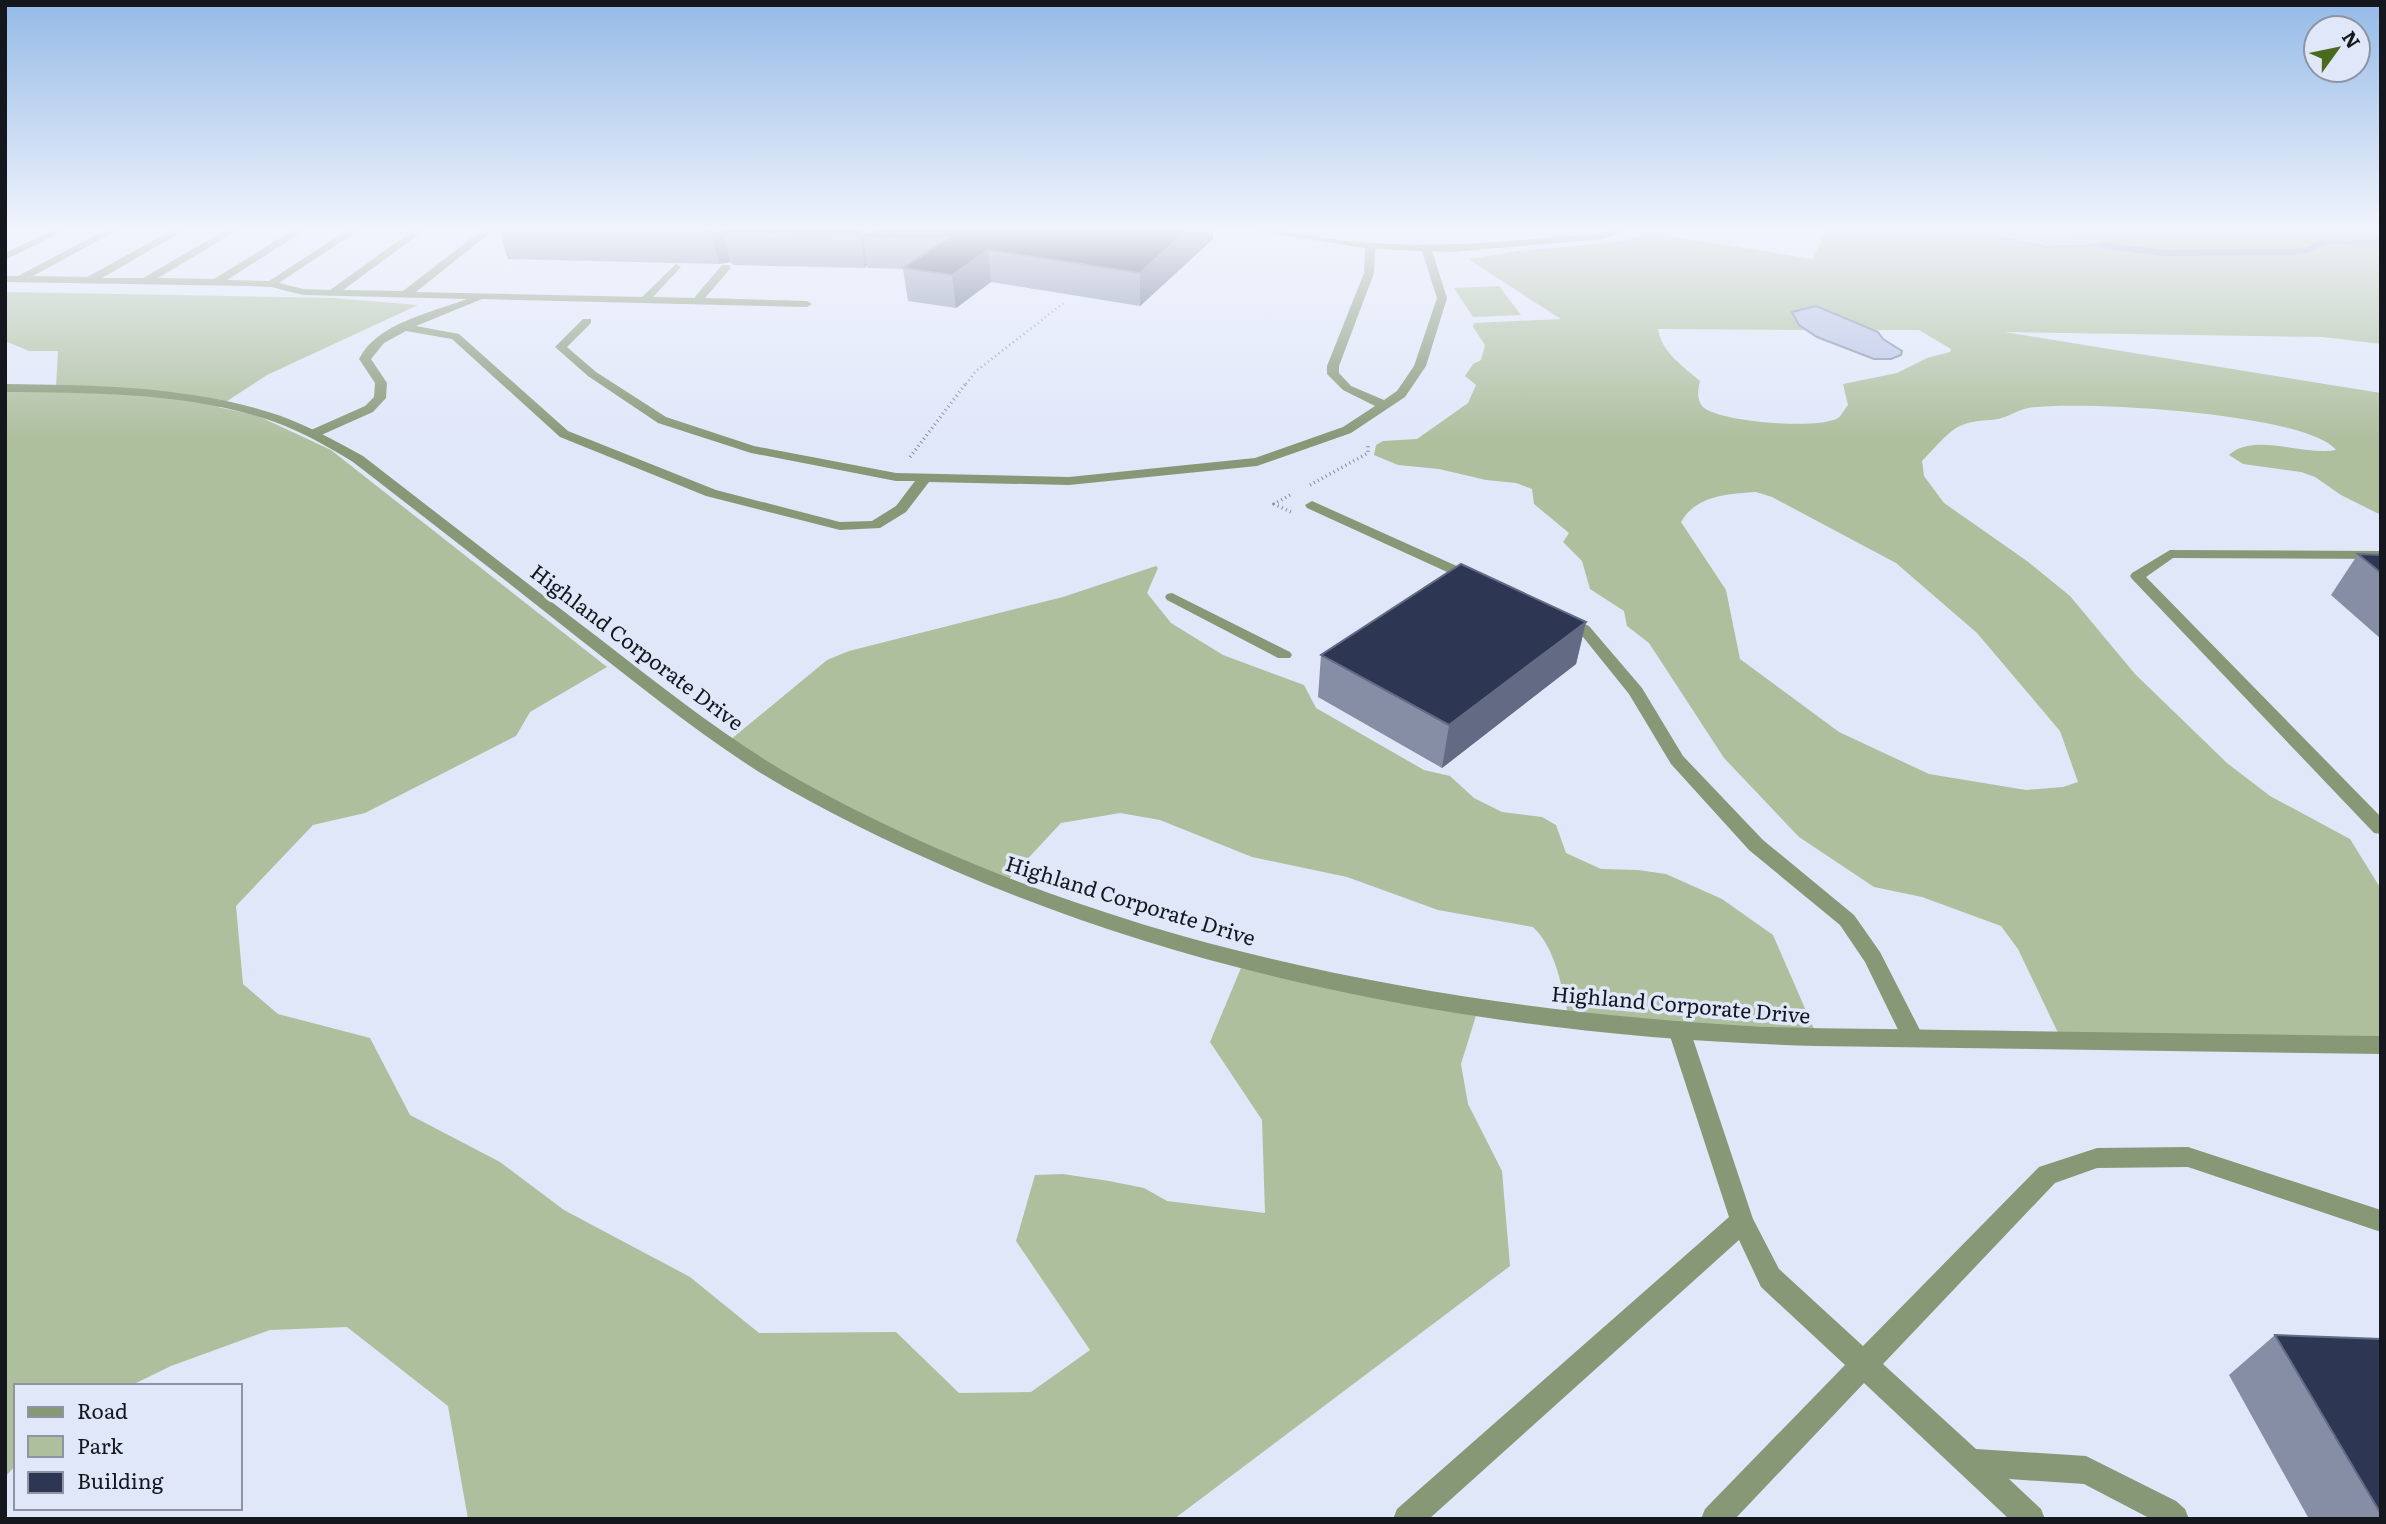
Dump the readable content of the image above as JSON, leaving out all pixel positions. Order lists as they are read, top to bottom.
{
  "streets": {
    "street": ["Highland Corporate Drive"]
  },
  "legend": ["Road", "Park", "Building"],
  "north": "top right"
}
